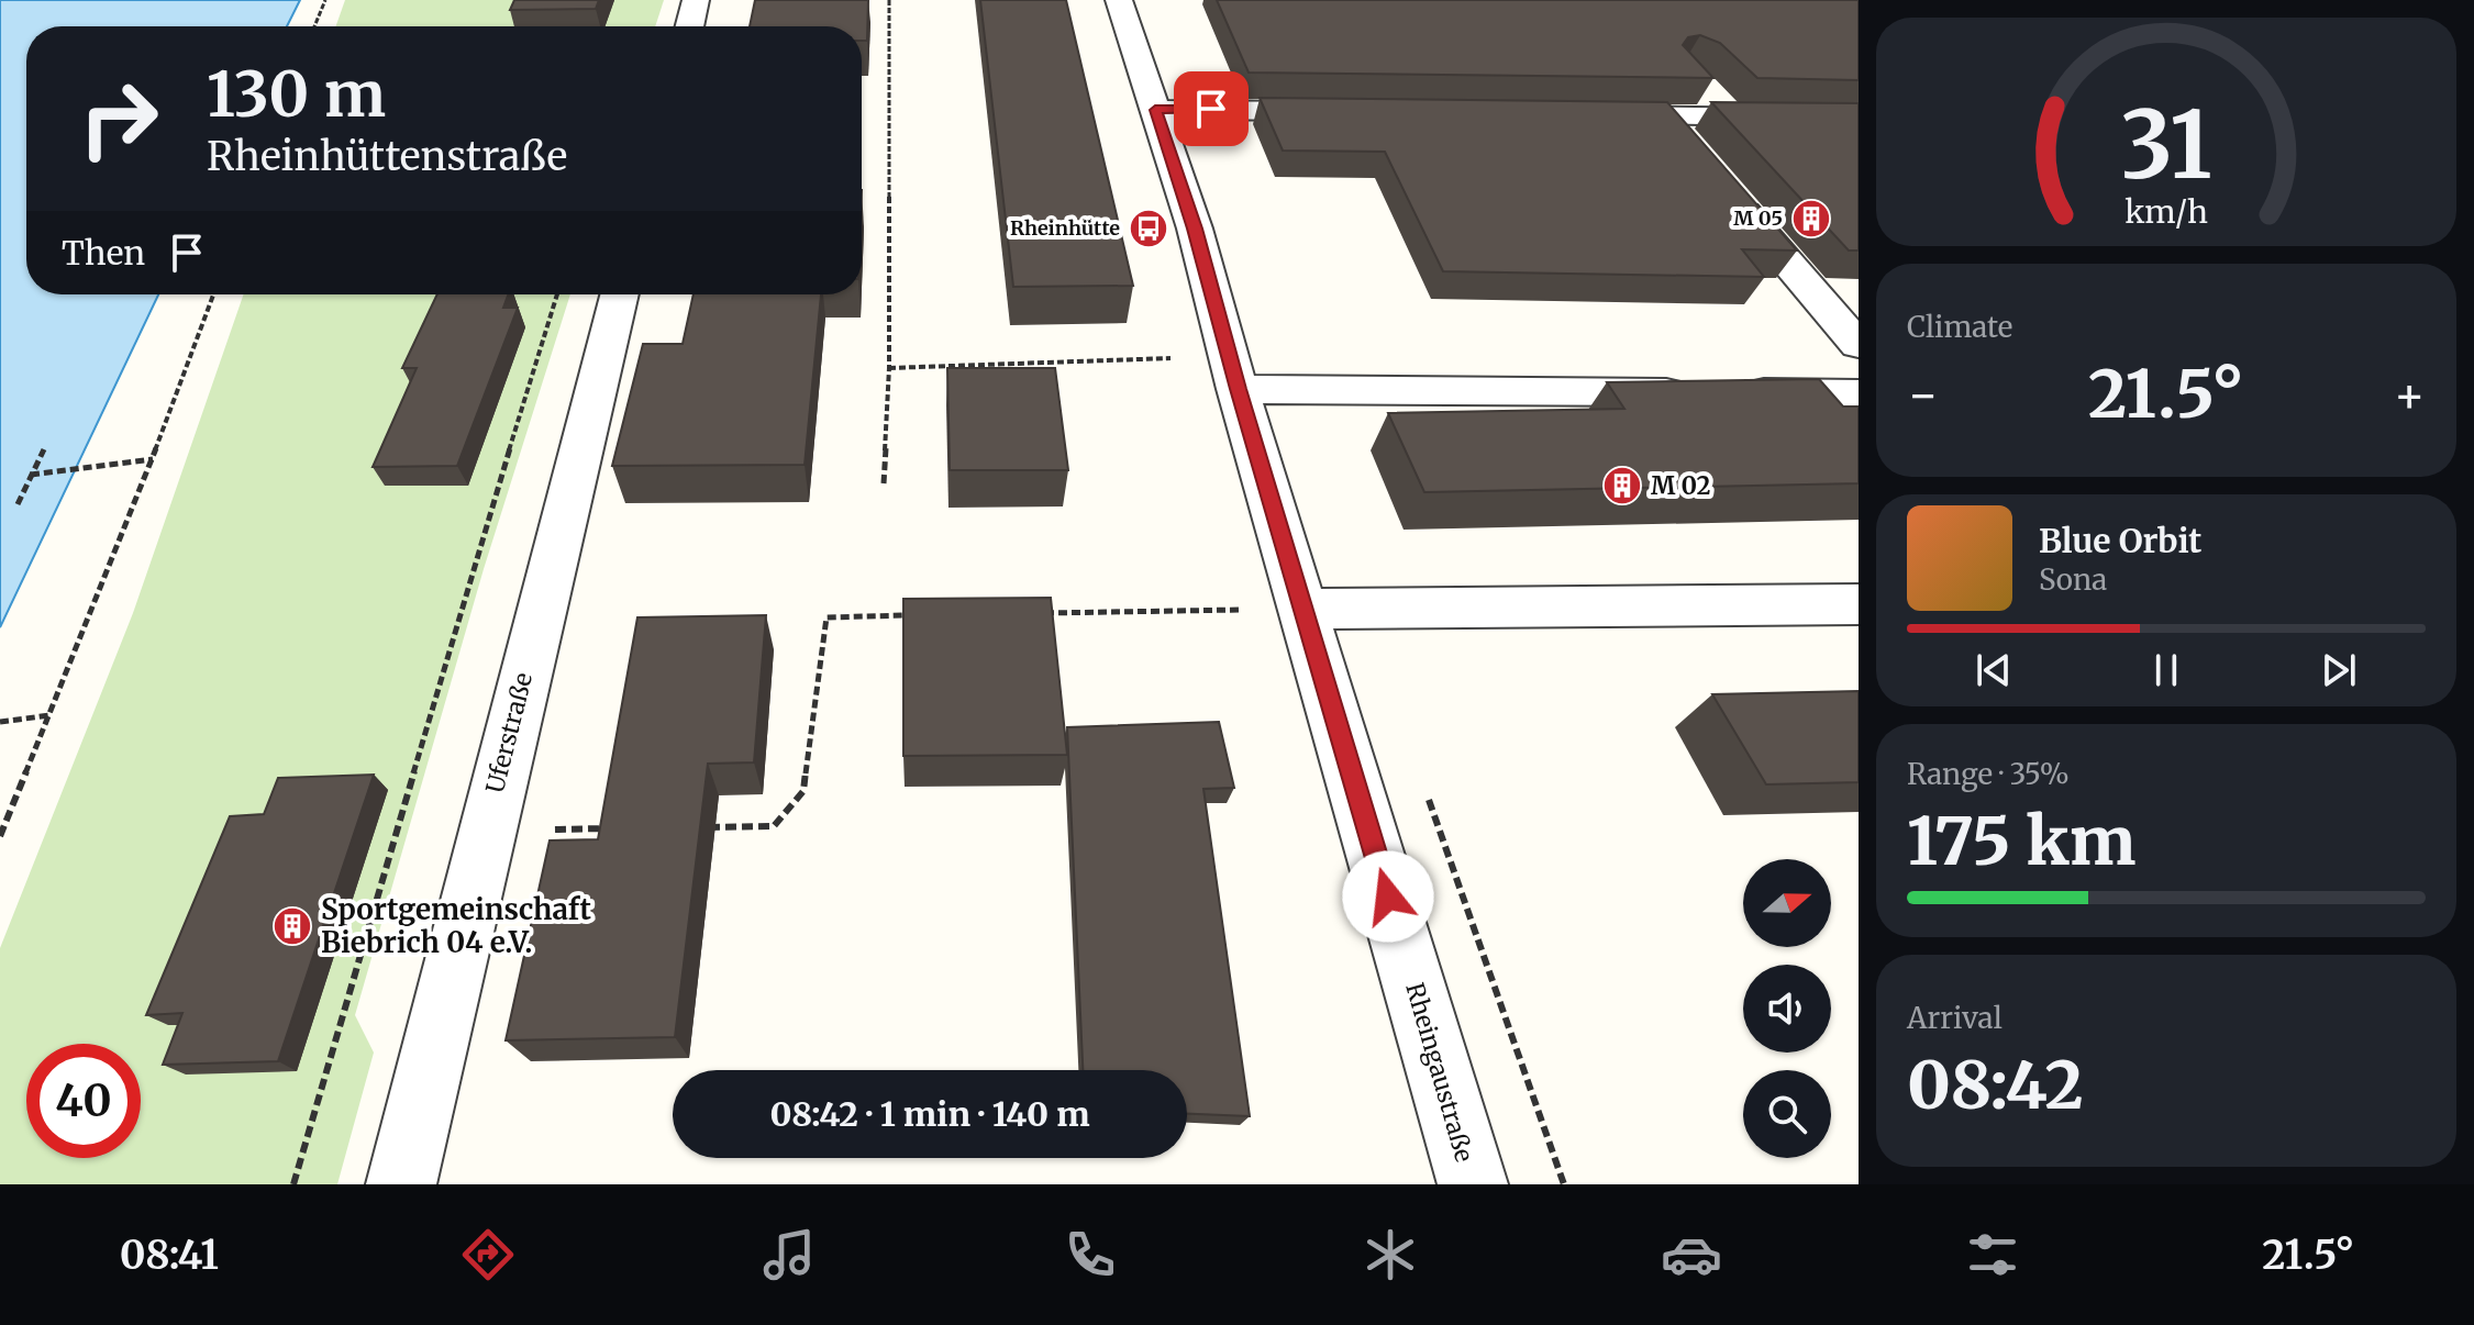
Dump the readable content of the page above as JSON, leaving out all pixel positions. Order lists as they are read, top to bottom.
{
  "streets": {
    "street": ["Uferstraße", "Rheingaustraße"]
  },
  "places": {
    "building": ["M 05", "M 02", "Sportgemeinschaft Biebrich 04 e.V."],
    "bus stop": ["Rheinhütte"]
  },
  "north": "right",
  "page": {
    "turn": ["130 m", "Rheinhüttenstraße"],
    "then": "Then",
    "tile": [
      "Climate",
      ["Range · 35%", "175 km"],
      ["Arrival", "08:42"]
    ],
    "heat": ["−", "21.5°", "+"],
    "song": ["Blue Orbit", "Sona"],
    "limit": "40",
    "trip": "08:42 · 1 min · 140 m",
    "tabs": ["08:41", "21.5°"],
    "gauge": ["31", "km/h"]
  }
}
